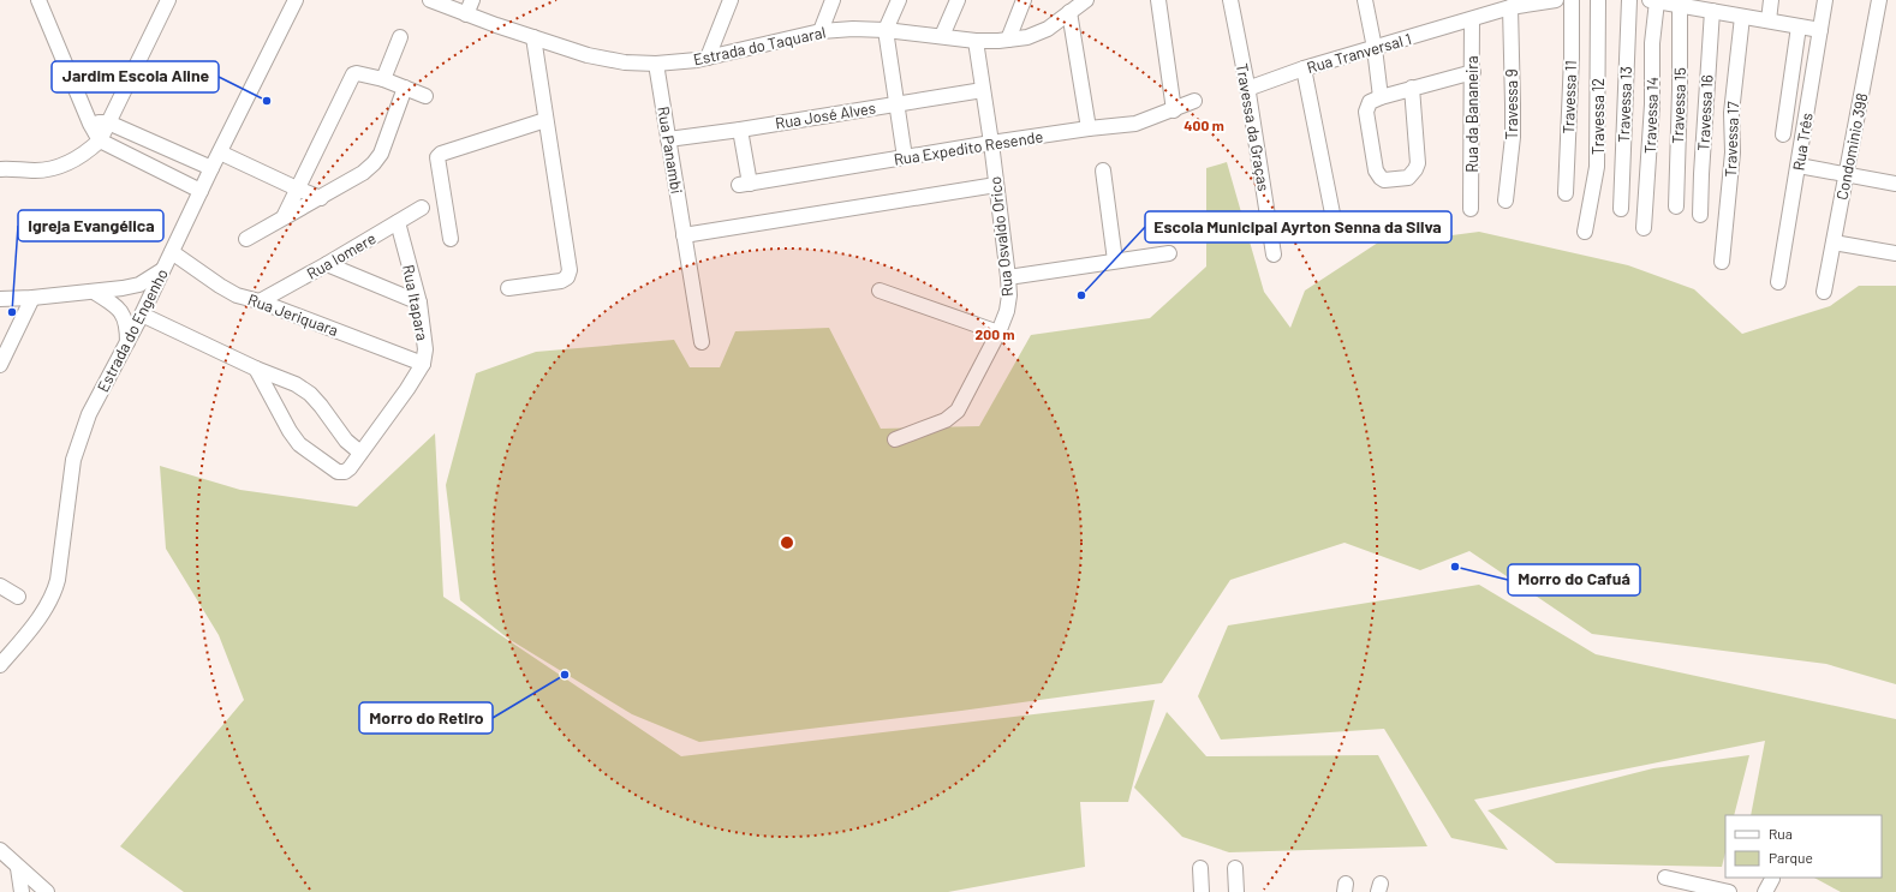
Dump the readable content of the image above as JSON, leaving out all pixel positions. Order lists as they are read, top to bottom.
{
  "streets": {
    "street": [
      "Estrada do Taquaral",
      "Rua Tranversal 1",
      "Travessa 11",
      "Travessa 9",
      "Travessa 13",
      "Travessa 15",
      "Travessa 16",
      "Rua da Bananeira",
      "Rua José Alves",
      "Travessa 14",
      "Travessa 12",
      "Travessa da Graças",
      "Travessa 17",
      "Rua Três",
      "Condominio 398",
      "Rua Expedito Resende",
      "Rua Panambi",
      "Rua Osvaldo Orico",
      "Rua Iomere",
      "Rua Itapara",
      "Rua Jeriquara",
      "Estrada do Engenho"
    ]
  },
  "crossings": [
    ["Estrada do Taquaral", "Rua Panambi"],
    ["Estrada do Taquaral", "Rua Osvaldo Orico"],
    ["Rua Tranversal 1", "Travessa 9"],
    ["Rua Tranversal 1", "Rua da Bananeira"],
    ["Rua Tranversal 1", "Travessa da Graças"],
    ["Rua José Alves", "Rua Expedito Resende"],
    ["Rua José Alves", "Rua Panambi"],
    ["Rua José Alves", "Rua Osvaldo Orico"],
    ["Rua Expedito Resende", "Rua Osvaldo Orico"],
    ["Rua Iomere", "Rua Itapara"],
    ["Rua Iomere", "Rua Jeriquara"],
    ["Rua Itapara", "Rua Jeriquara"],
    ["Rua Jeriquara", "Estrada do Engenho"]
  ],
  "places": [
    "Jardim Escola Aline",
    "Escola Municipal Ayrton Senna da Silva",
    "Igreja Evangélica",
    "Morro do Cafuá",
    "Morro do Retiro"
  ],
  "legend": ["Rua", "Parque"],
  "rings": ["400 m", "200 m"]
}
